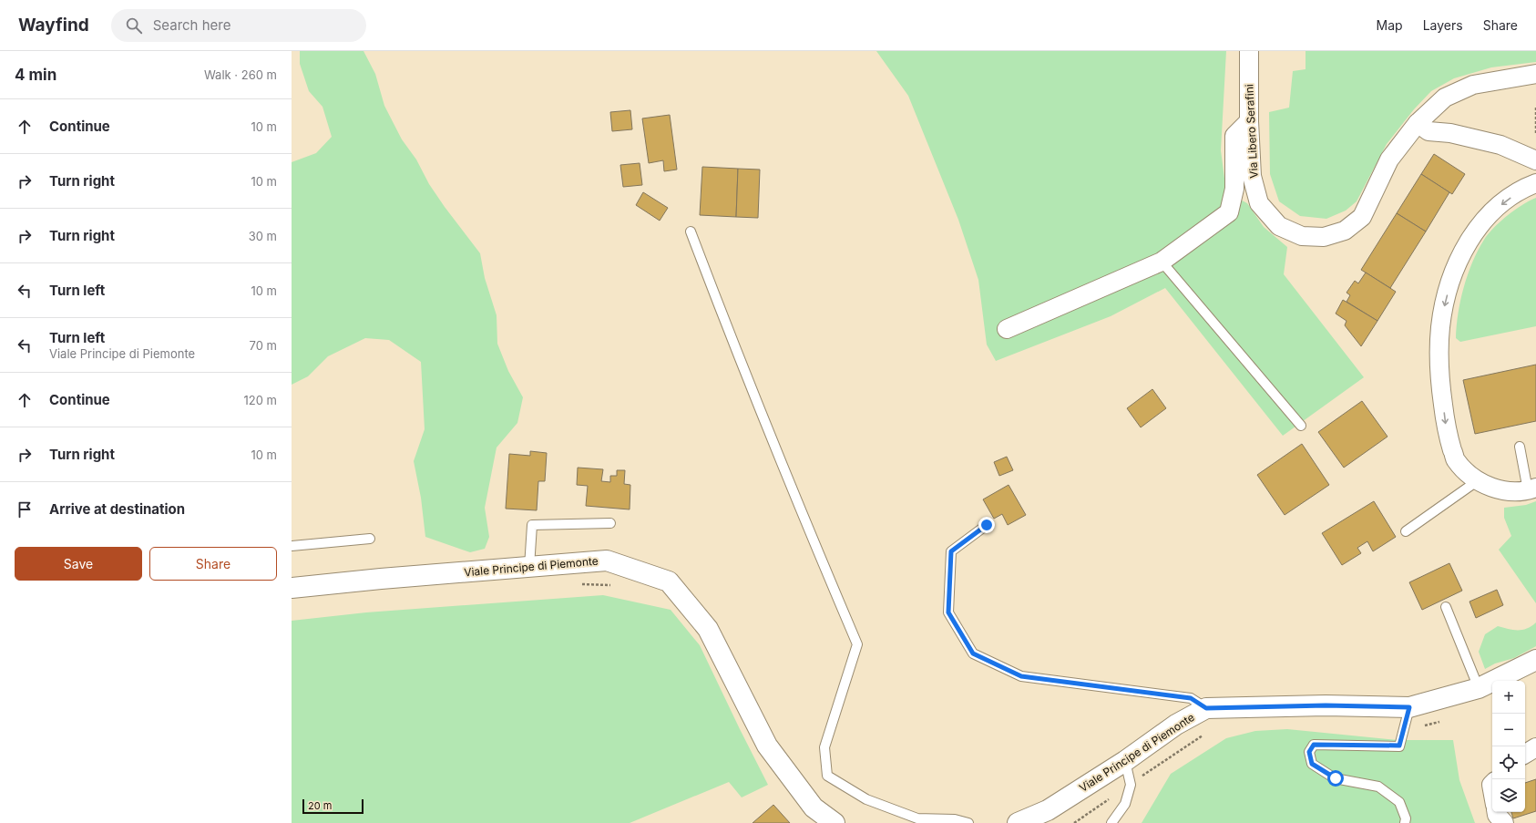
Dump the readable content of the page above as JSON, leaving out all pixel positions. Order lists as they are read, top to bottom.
{
  "streets": {
    "street": ["Via Libero Serafini", "Viale Principe di Piemonte"]
  },
  "scale_bar": "20 m",
  "page": {
    "header": "Wayfind",
    "search": "Search here",
    "nav": ["Map", "Layers", "Share"],
    "heading": ["4 min", "Walk · 260 m"],
    "list": [
      ["Continue", "10 m"],
      ["Turn right", "10 m"],
      ["Turn right", "30 m"],
      ["Turn left", "10 m"],
      ["Turn left", "Viale Principe di Piemonte", "70 m"],
      ["Continue", "120 m"],
      ["Turn right", "10 m"],
      "Arrive at destination"
    ],
    "buttons": ["Save", "Share"],
    "map_buttons": ["+", "−"],
    "scale": "20 m"
  }
}
